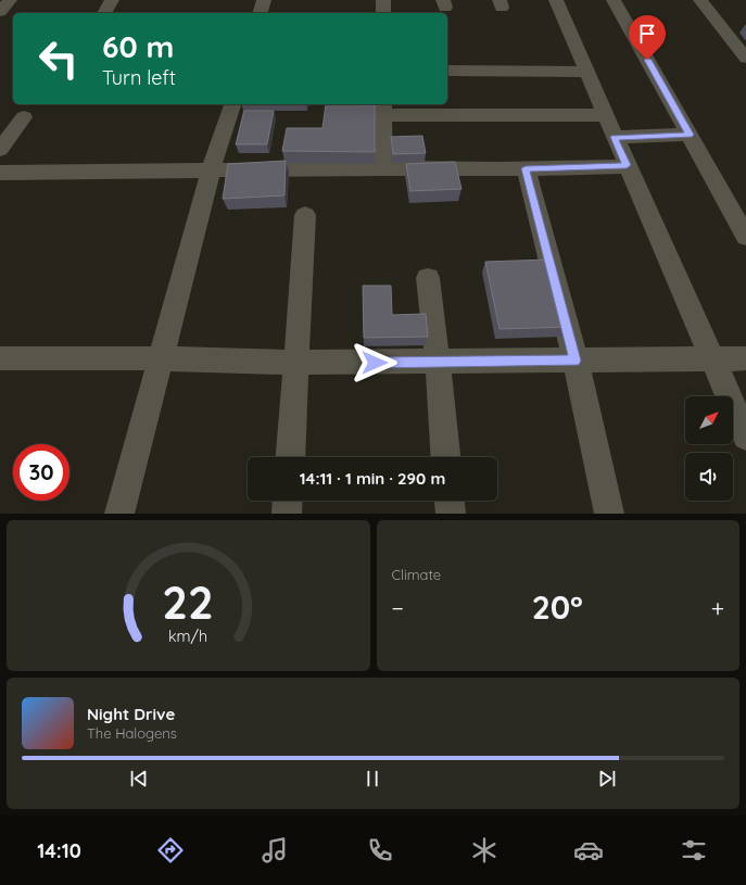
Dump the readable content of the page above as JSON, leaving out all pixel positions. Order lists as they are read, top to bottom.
{
  "north": "top right",
  "page": {
    "turn": ["60 m", "Turn left"],
    "limit": "30",
    "trip": "14:11 · 1 min · 290 m",
    "tile": "Climate",
    "heat": ["−", "20°", "+"],
    "song": ["Night Drive", "The Halogens"],
    "tabs": "14:10",
    "gauge": ["22", "km/h"]
  }
}
